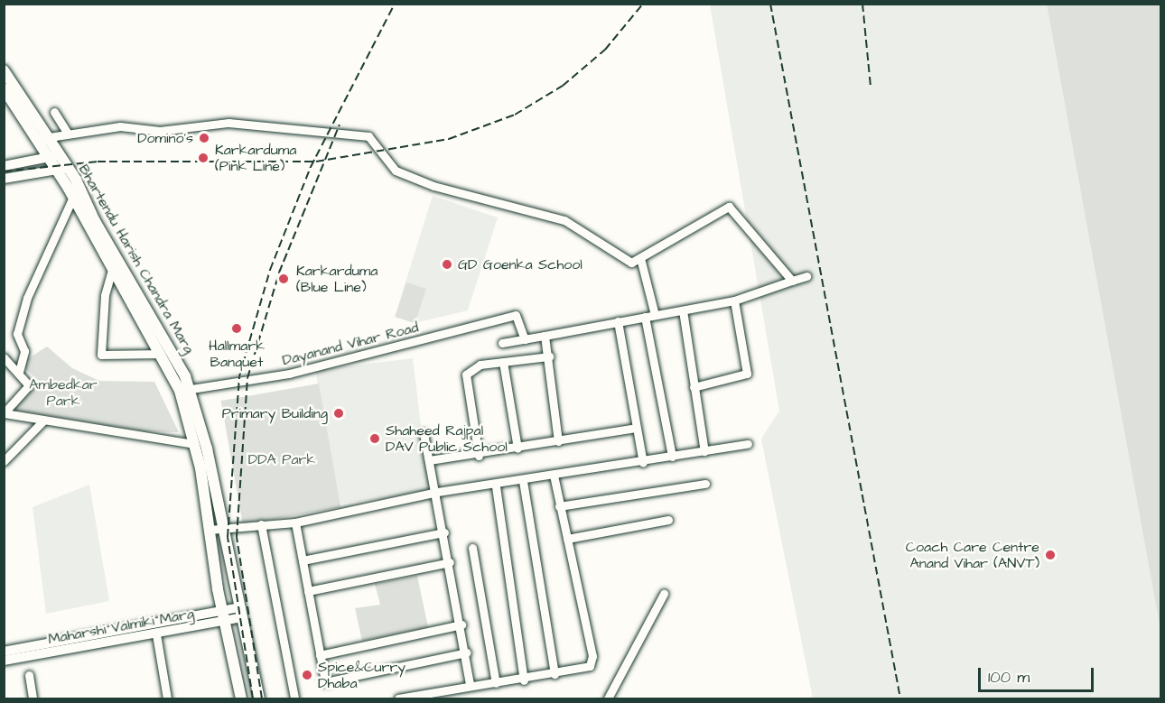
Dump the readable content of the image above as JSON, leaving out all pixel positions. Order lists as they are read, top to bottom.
{
  "streets": {
    "main road": ["Bhartendu Harish Chandra Marg"],
    "street": ["Dayanand Vihar Road", "Maharshi Valmiki Marg"]
  },
  "crossings": [
    ["Bhartendu Harish Chandra Marg", "Dayanand Vihar Road"],
    ["Bhartendu Harish Chandra Marg", "Maharshi Valmiki Marg"]
  ],
  "parks": ["Ambedkar Park", "DDA Park"],
  "places": [
    "Domino's",
    "Karkarduma (Pink Line)",
    "GD Goenka School",
    "Karkarduma (Blue Line)",
    "Hallmark Banquet",
    "Primary Building",
    "Shaheed Rajpal DAV Public School",
    "Coach Care Centre Anand Vihar (ANVT)",
    "Spice&Curry Dhaba"
  ],
  "scale_bar": "100 m"
}
